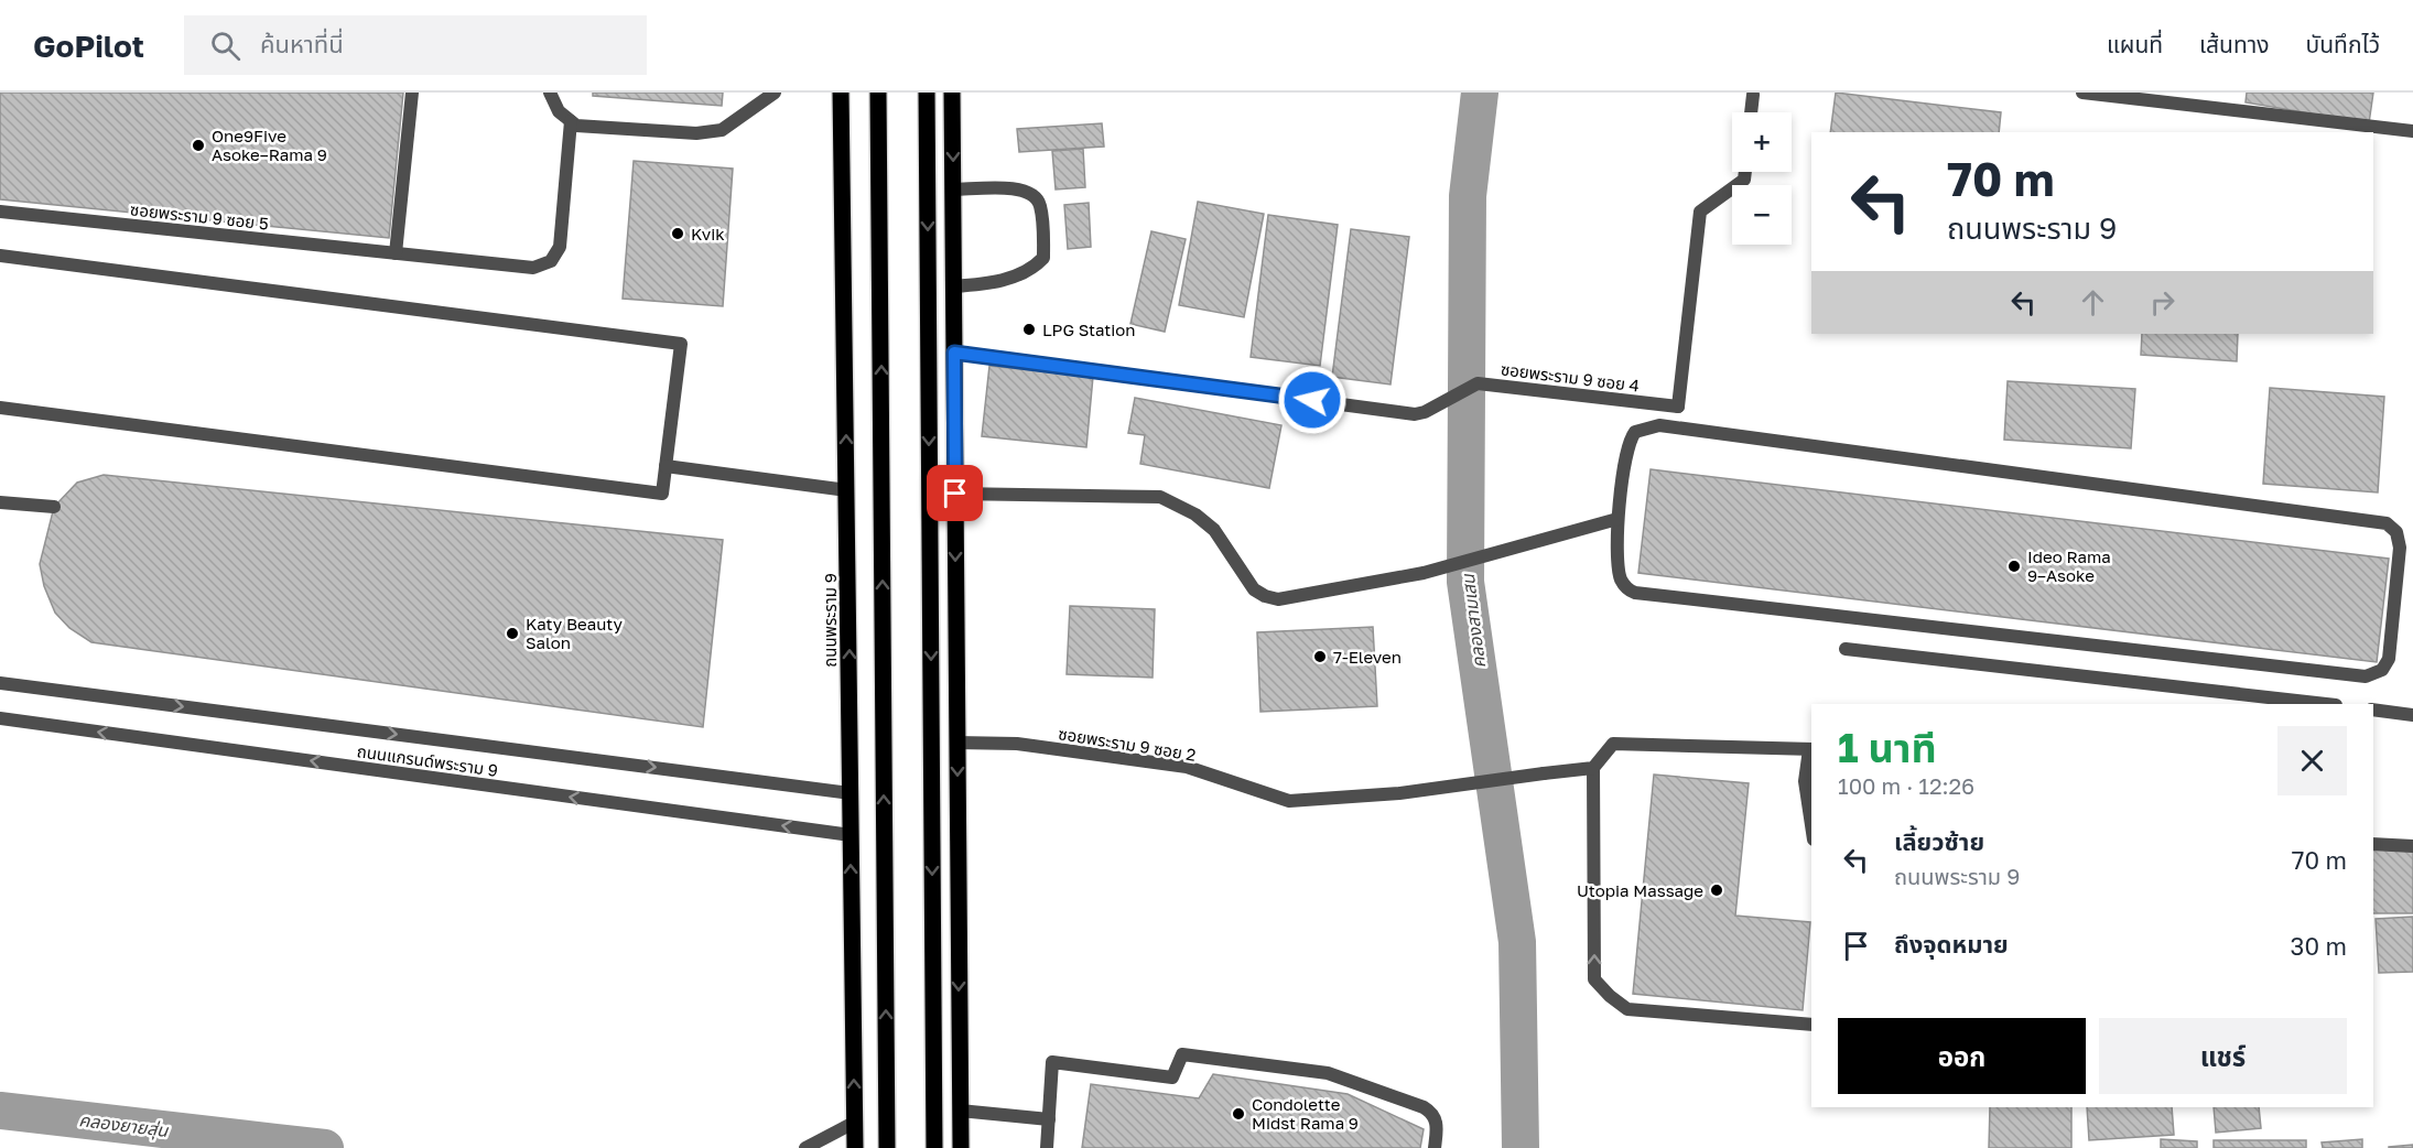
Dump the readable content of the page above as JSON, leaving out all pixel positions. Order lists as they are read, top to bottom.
{
  "streets": {
    "main road": ["ถนนพระราม 9"],
    "street": [
      "ซอยพระราม 9 ซอย 5",
      "ซอยพระราม 9 ซอย 4",
      "ซอยพระราม 9 ซอย 2",
      "ถนนแกรนด์พระราม 9"
    ]
  },
  "crossings": [
    ["ถนนพระราม 9", "ถนนแกรนด์พระราม 9"]
  ],
  "water": ["คลองสามเสน", "คลองยายสุ่น"],
  "places": [
    "One9Five Asoke–Rama 9",
    "Kvik",
    "LPG Station",
    "Ideo Rama 9–Asoke",
    "Katy Beauty Salon",
    "7-Eleven",
    "Utopia Massage",
    "Condolette Midst Rama 9"
  ],
  "page": {
    "header": "GoPilot",
    "search": "ค้นหาที่นี่",
    "nav": ["แผนที่", "เส้นทาง", "บันทึกไว้"],
    "map_buttons": ["+", "−"],
    "turn": ["70 m", "ถนนพระราม 9"],
    "heading": ["1 นาที", "100 m · 12:26"],
    "list": [
      {
        "name": "เลี้ยวซ้าย",
        "note": "ถนนพระราม 9",
        "value": "70 m"
      },
      {
        "name": "ถึงจุดหมาย",
        "value": "30 m"
      }
    ],
    "buttons": ["ออก", "แชร์"]
  }
}
